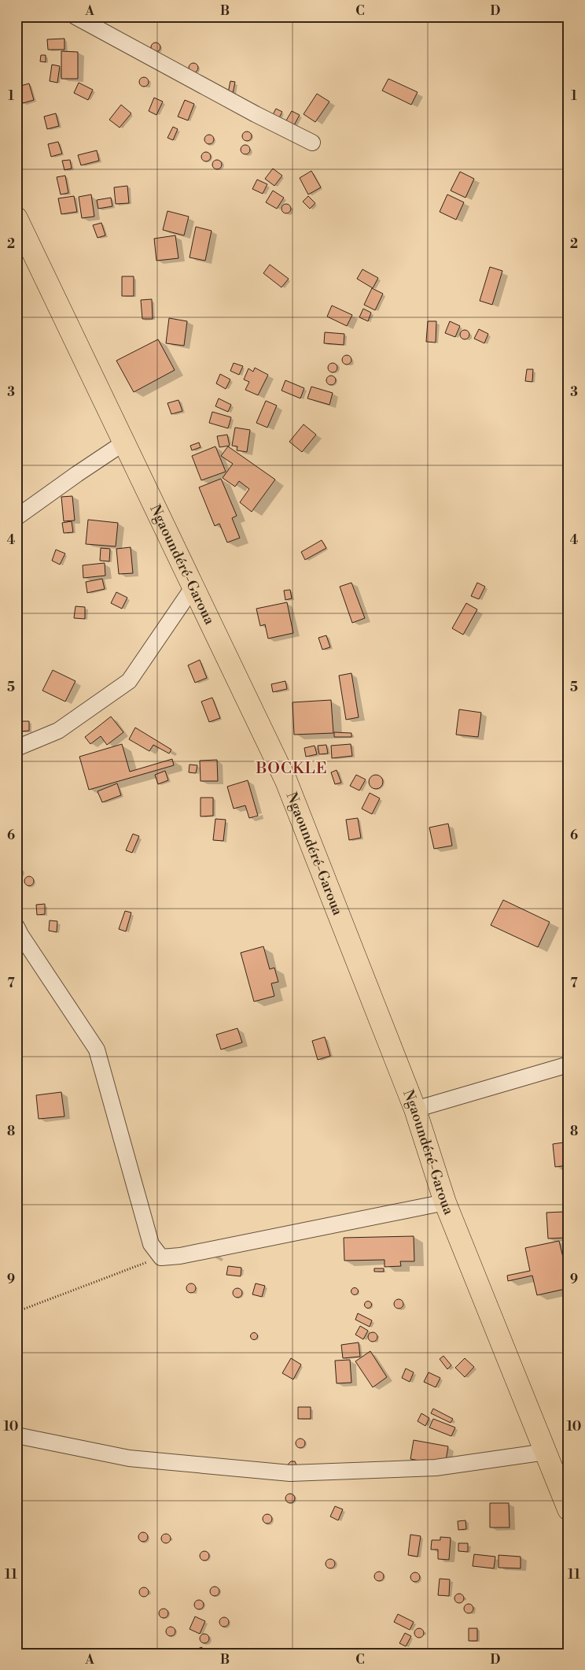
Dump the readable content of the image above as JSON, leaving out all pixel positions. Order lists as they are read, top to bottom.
{
  "streets": {
    "highway": ["Ngaoundéré-Garoua"]
  },
  "districts": ["BOCKLE"],
  "grid": {
    "columns": [
      "A",
      "B",
      "C",
      "D"
    ],
    "rows": [
      "1",
      "2",
      "3",
      "4",
      "5",
      "6",
      "7",
      "8",
      "9",
      "10",
      "11"
    ]
  }
}
